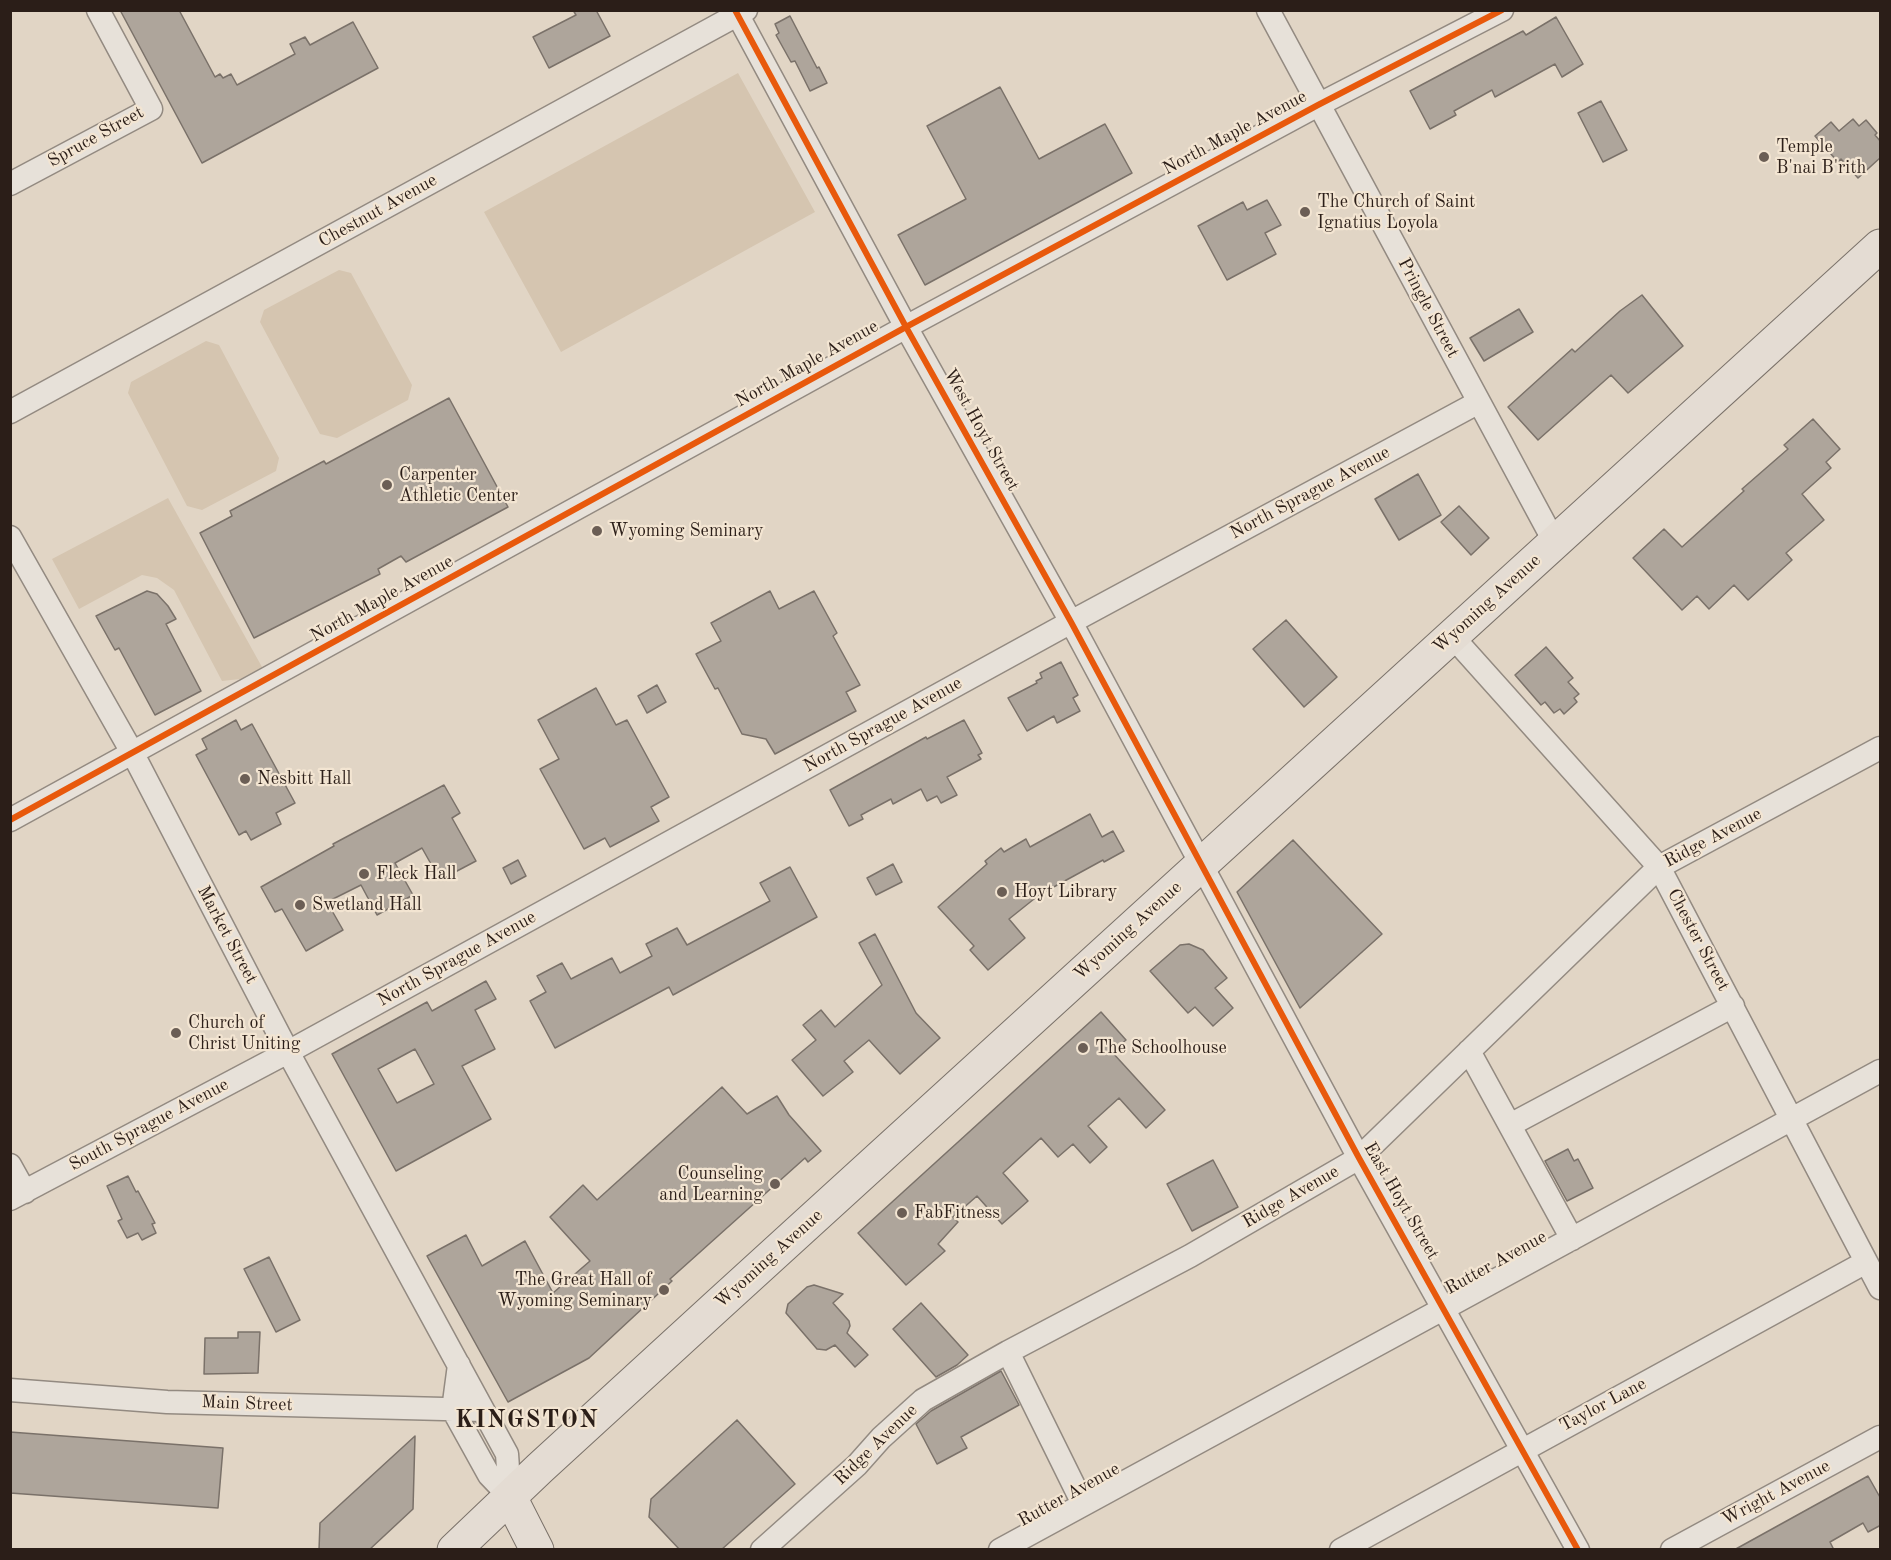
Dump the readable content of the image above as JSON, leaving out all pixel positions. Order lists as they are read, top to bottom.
{
  "streets": {
    "main road": ["Wyoming Avenue", "Market Street"],
    "street": [
      "North Maple Avenue",
      "Spruce Street",
      "Chestnut Avenue",
      "Pringle Street",
      "West Hoyt Street",
      "North Sprague Avenue",
      "Ridge Avenue",
      "Chester Street",
      "South Sprague Avenue",
      "East Hoyt Street",
      "Rutter Avenue",
      "Main Street",
      "Taylor Lane",
      "Wright Avenue"
    ]
  },
  "crossings": [
    ["North Maple Avenue", "Pringle Street"],
    ["North Maple Avenue", "West Hoyt Street"],
    ["North Maple Avenue", "Market Street"],
    ["Chestnut Avenue", "West Hoyt Street"],
    ["Pringle Street", "North Sprague Avenue"],
    ["Pringle Street", "Wyoming Avenue"],
    ["West Hoyt Street", "North Sprague Avenue"],
    ["West Hoyt Street", "Wyoming Avenue"],
    ["West Hoyt Street", "East Hoyt Street"],
    ["North Sprague Avenue", "Market Street"],
    ["North Sprague Avenue", "South Sprague Avenue"],
    ["Wyoming Avenue", "Market Street"],
    ["Wyoming Avenue", "Chester Street"],
    ["Wyoming Avenue", "East Hoyt Street"],
    ["Ridge Avenue", "Chester Street"],
    ["Ridge Avenue", "East Hoyt Street"],
    ["Market Street", "South Sprague Avenue"],
    ["Market Street", "Main Street"],
    ["Chester Street", "Rutter Avenue"],
    ["Chester Street", "Taylor Lane"],
    ["East Hoyt Street", "Rutter Avenue"],
    ["East Hoyt Street", "Taylor Lane"]
  ],
  "districts": ["KINGSTON"],
  "places": [
    "Temple B'nai B'rith",
    "The Church of Saint Ignatius Loyola",
    "Carpenter Athletic Center",
    "Wyoming Seminary",
    "Nesbitt Hall",
    "Fleck Hall",
    "Hoyt Library",
    "Swetland Hall",
    "Church of Christ Uniting",
    "The Schoolhouse",
    "Counseling and Learning",
    "FabFitness",
    "The Great Hall of Wyoming Seminary"
  ]
}
